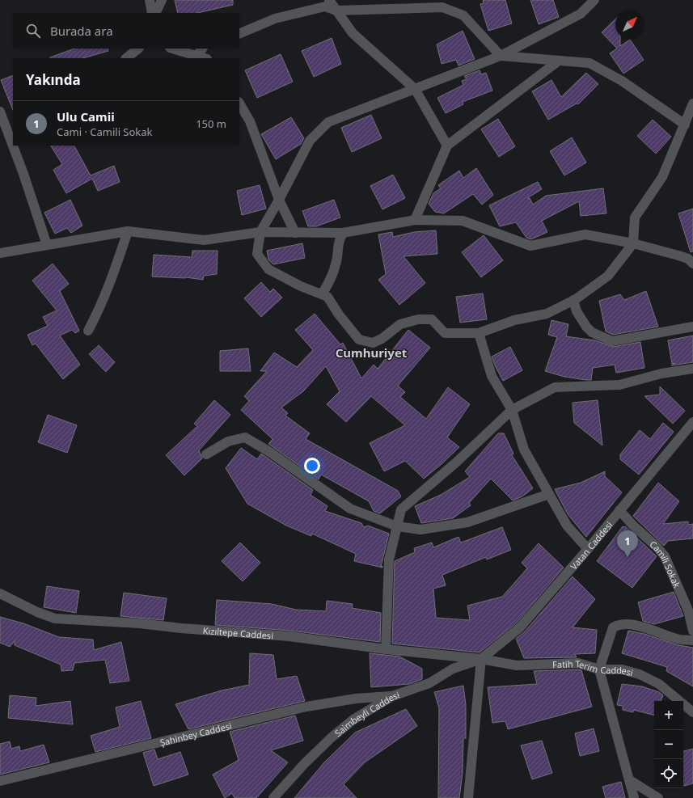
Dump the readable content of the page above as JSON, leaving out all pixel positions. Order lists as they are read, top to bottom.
{
  "streets": {
    "street": [
      "Vatan Caddesi",
      "Camili Sokak",
      "Kızıltepe Caddesi",
      "Fatih Terim Caddesi",
      "Saimbeyli Caddesi",
      "Şahinbey Caddesi"
    ]
  },
  "crossings": [
    ["Vatan Caddesi", "Camili Sokak"],
    ["Vatan Caddesi", "Kızıltepe Caddesi"],
    ["Vatan Caddesi", "Fatih Terim Caddesi"],
    ["Vatan Caddesi", "Saimbeyli Caddesi"],
    ["Kızıltepe Caddesi", "Fatih Terim Caddesi"],
    ["Kızıltepe Caddesi", "Saimbeyli Caddesi"],
    ["Fatih Terim Caddesi", "Saimbeyli Caddesi"],
    ["Saimbeyli Caddesi", "Şahinbey Caddesi"]
  ],
  "districts": ["Cumhuriyet"],
  "north": "top right",
  "page": {
    "search": "Burada ara",
    "heading": "Yakında",
    "list": [
      {
        "mark": "1",
        "name": "Ulu Camii",
        "note": "Cami · Camili Sokak",
        "value": "150 m"
      }
    ],
    "pins": "1",
    "map_buttons": ["+", "−"]
  }
}
